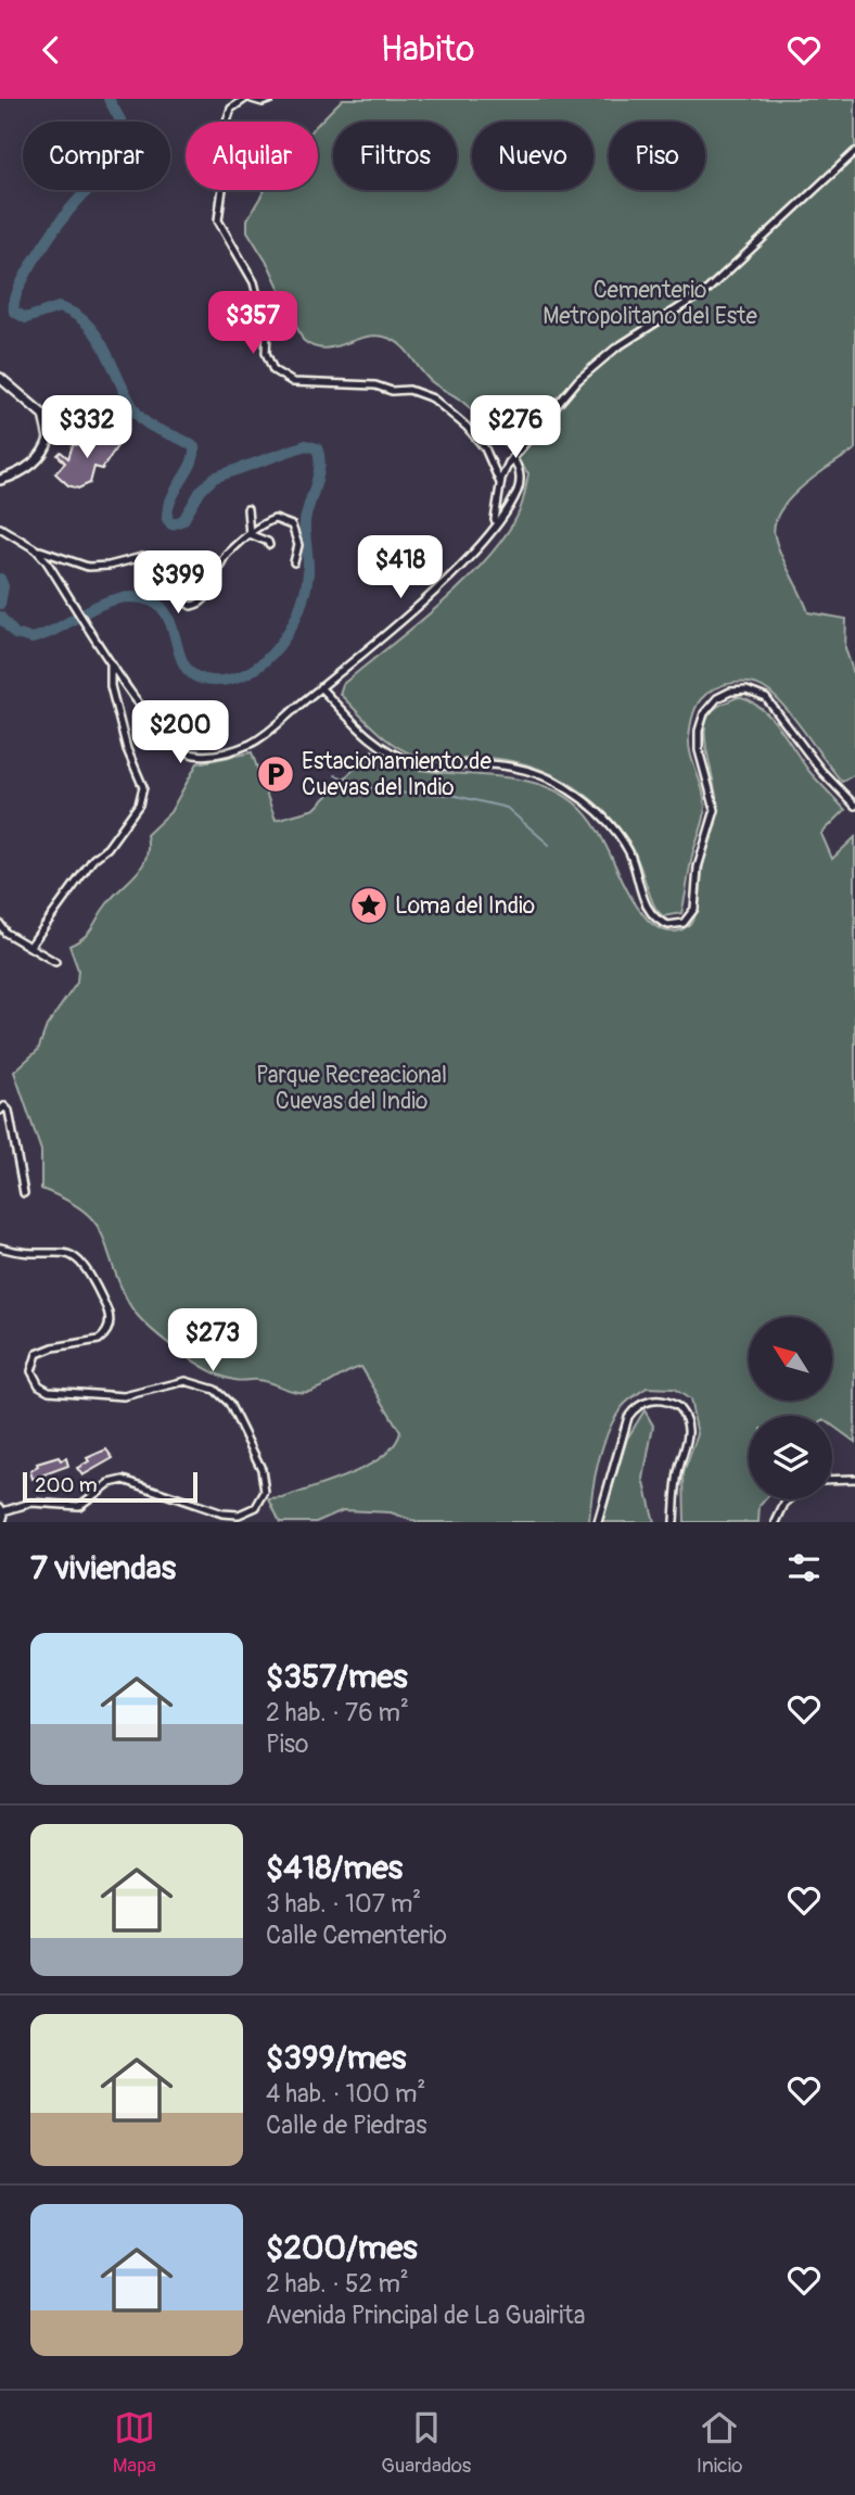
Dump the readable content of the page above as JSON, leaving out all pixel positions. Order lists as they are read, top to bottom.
{
  "parks": ["Cementerio Metropolitano del Este", "Parque Recreacional Cuevas del Indio"],
  "places": {
    "parking": ["Estacionamiento de Cuevas del Indio"],
    "place": ["Loma del Indio"]
  },
  "scale_bar": "200 m",
  "north": "top left",
  "page": {
    "header": "Habito",
    "chip": [
      "Comprar",
      "Alquilar",
      "Filtros",
      "Nuevo",
      "Piso"
    ],
    "price": [
      "$357",
      "$332",
      "$276",
      "$418",
      "$399",
      "$200",
      "$273"
    ],
    "scale": "200 m",
    "heading": "7 viviendas",
    "list": [
      {
        "name": "$357/mes",
        "note": "2 hab. · 76 m² · Piso"
      },
      {
        "name": "$418/mes",
        "note": "3 hab. · 107 m² · Calle Cementerio"
      },
      {
        "name": "$399/mes",
        "note": "4 hab. · 100 m² · Calle de Piedras"
      },
      {
        "name": "$200/mes",
        "note": "2 hab. · 52 m² · Avenida Principal de La Guairita"
      }
    ],
    "tabs": ["Mapa", "Guardados", "Inicio"]
  }
}
